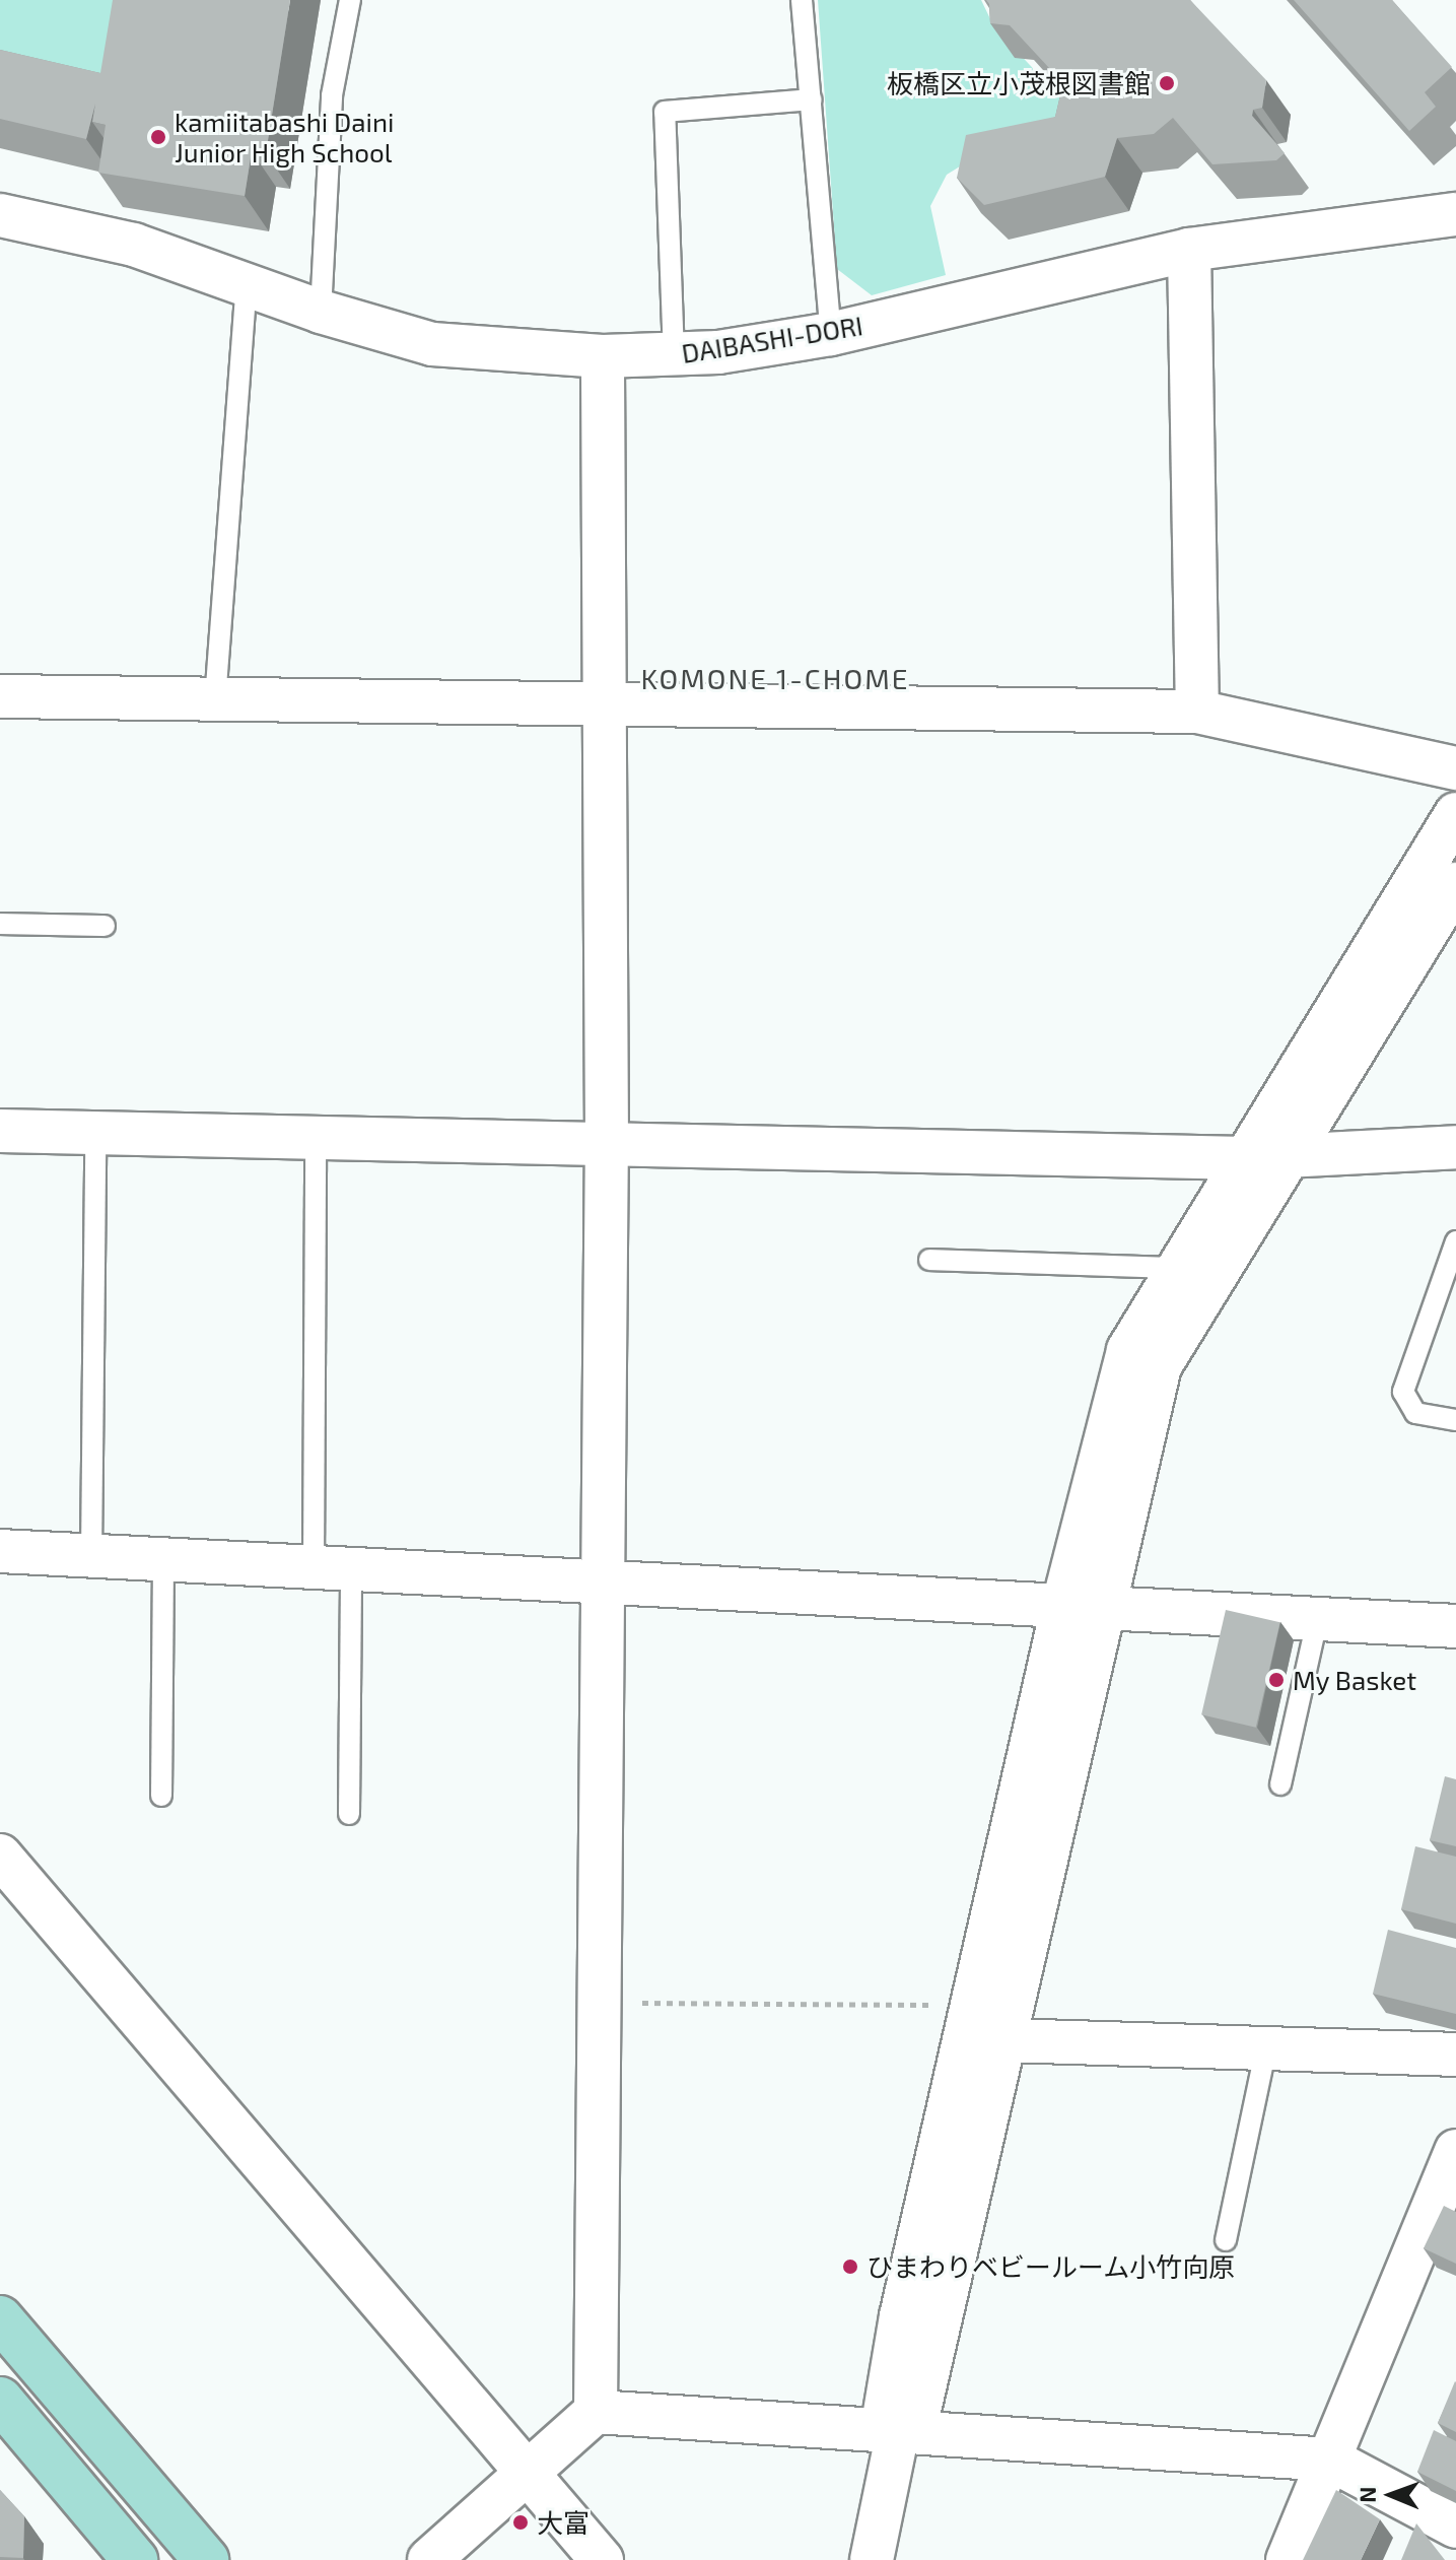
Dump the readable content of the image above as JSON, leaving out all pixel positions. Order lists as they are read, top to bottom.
{
  "streets": {
    "street": ["DAIBASHI-DORI"]
  },
  "districts": ["KOMONE 1-CHOME"],
  "places": [
    "板橋区立小茂根図書館",
    "kamiitabashi Daini Junior High School",
    "My Basket",
    "ひまわりベビールーム小竹向原",
    "大富"
  ],
  "north": "left"
}
